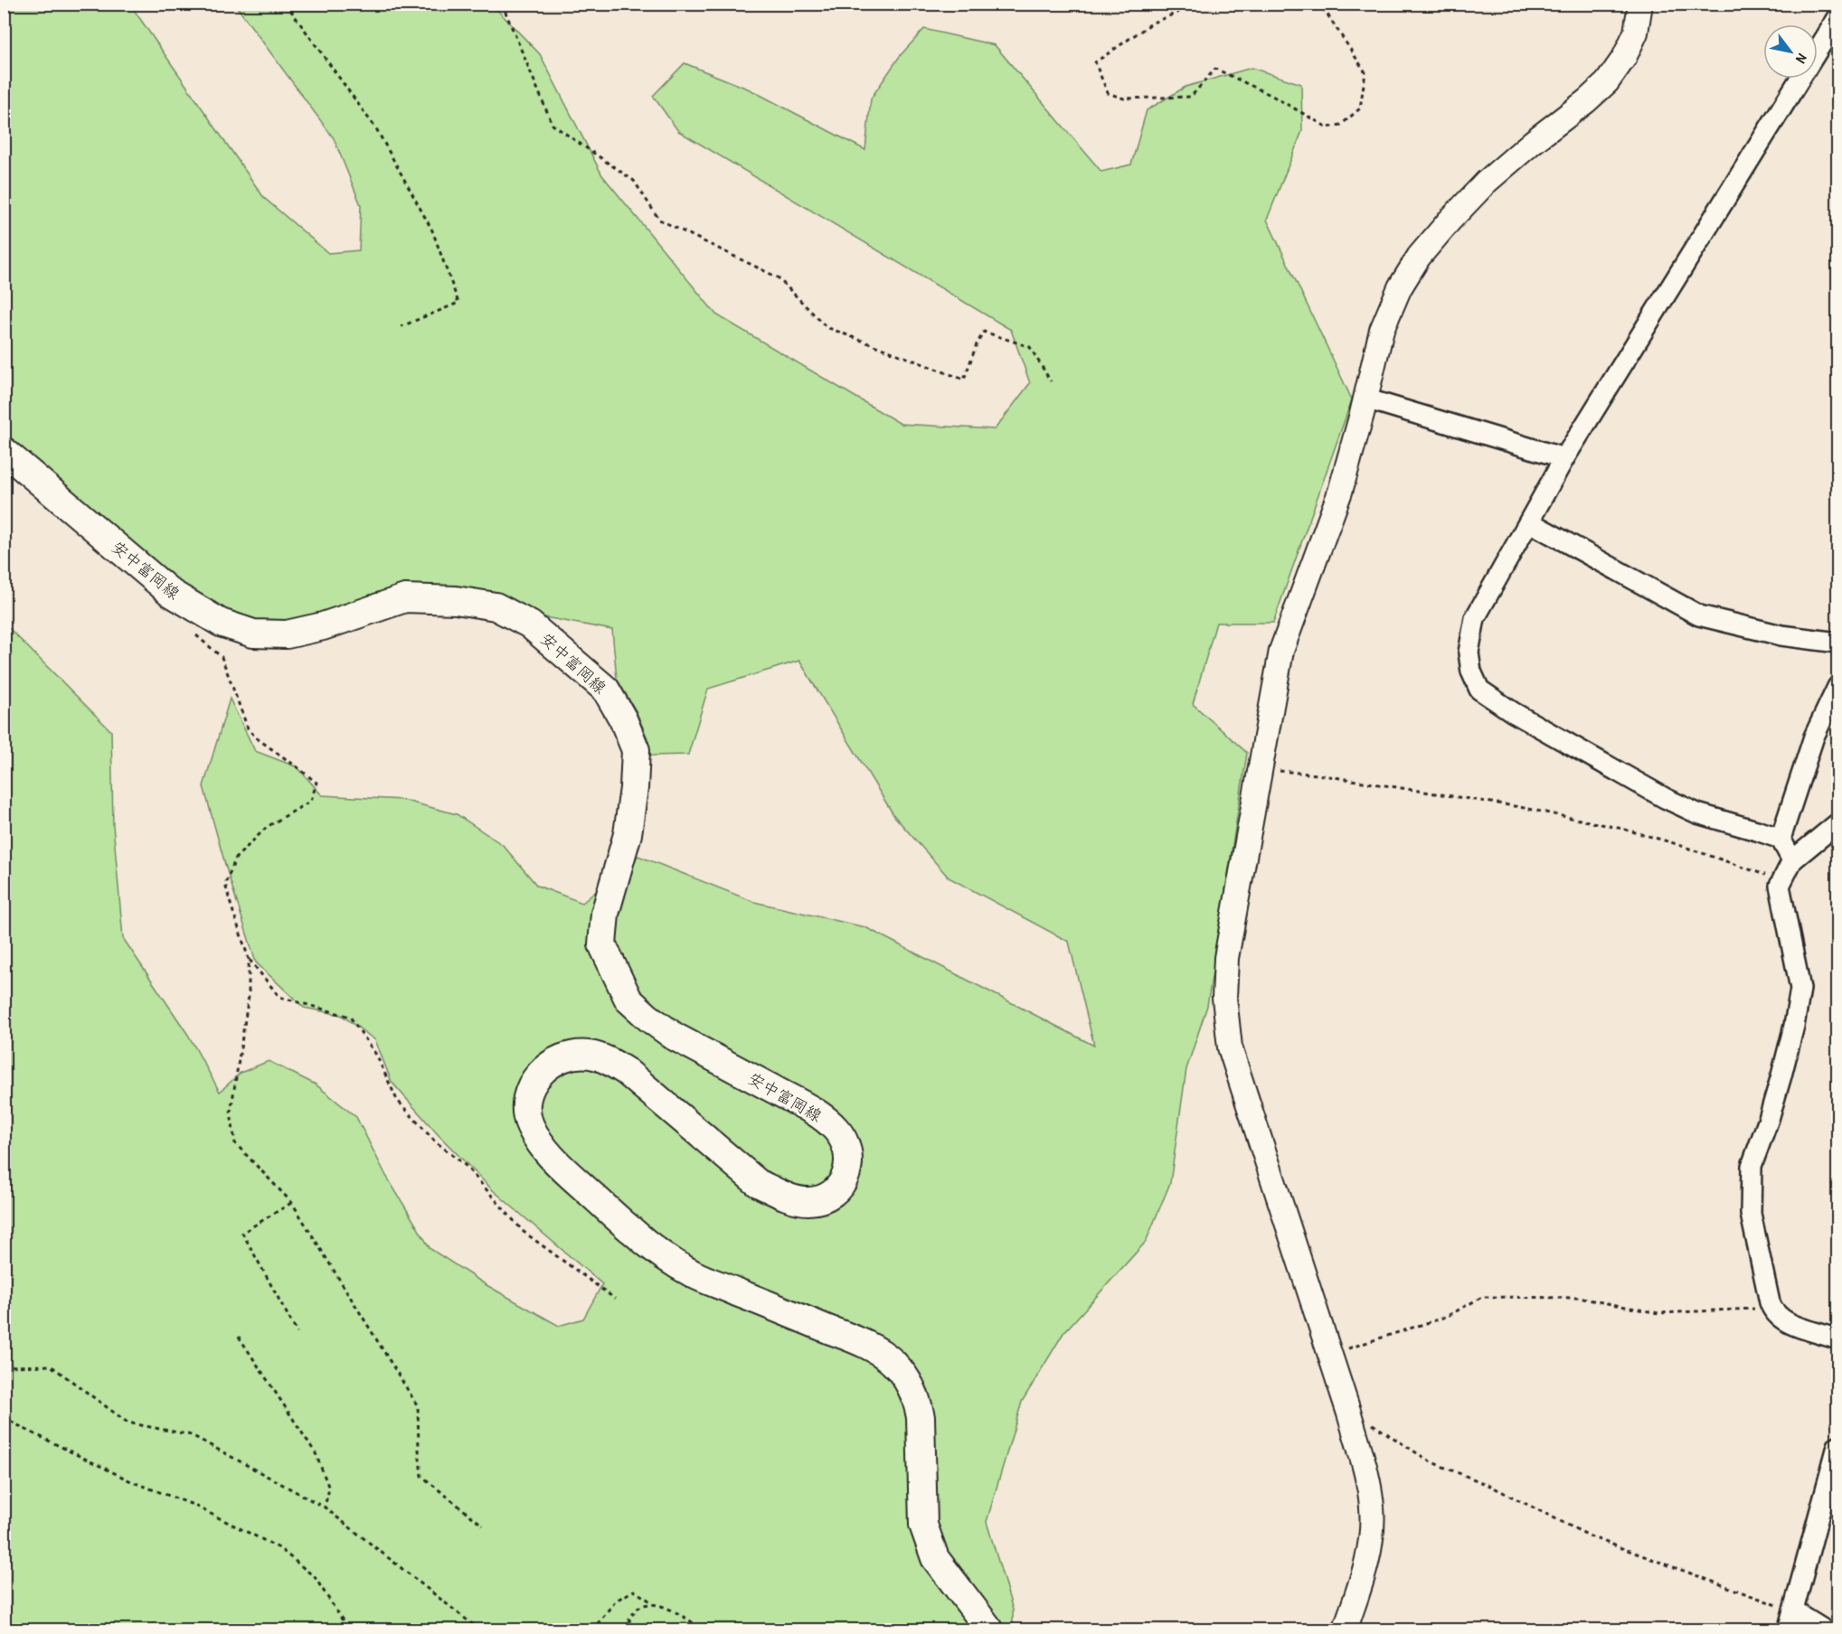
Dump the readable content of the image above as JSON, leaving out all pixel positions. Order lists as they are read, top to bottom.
{
  "streets": {
    "main road": ["安中富岡線"]
  },
  "north": "bottom right"
}
